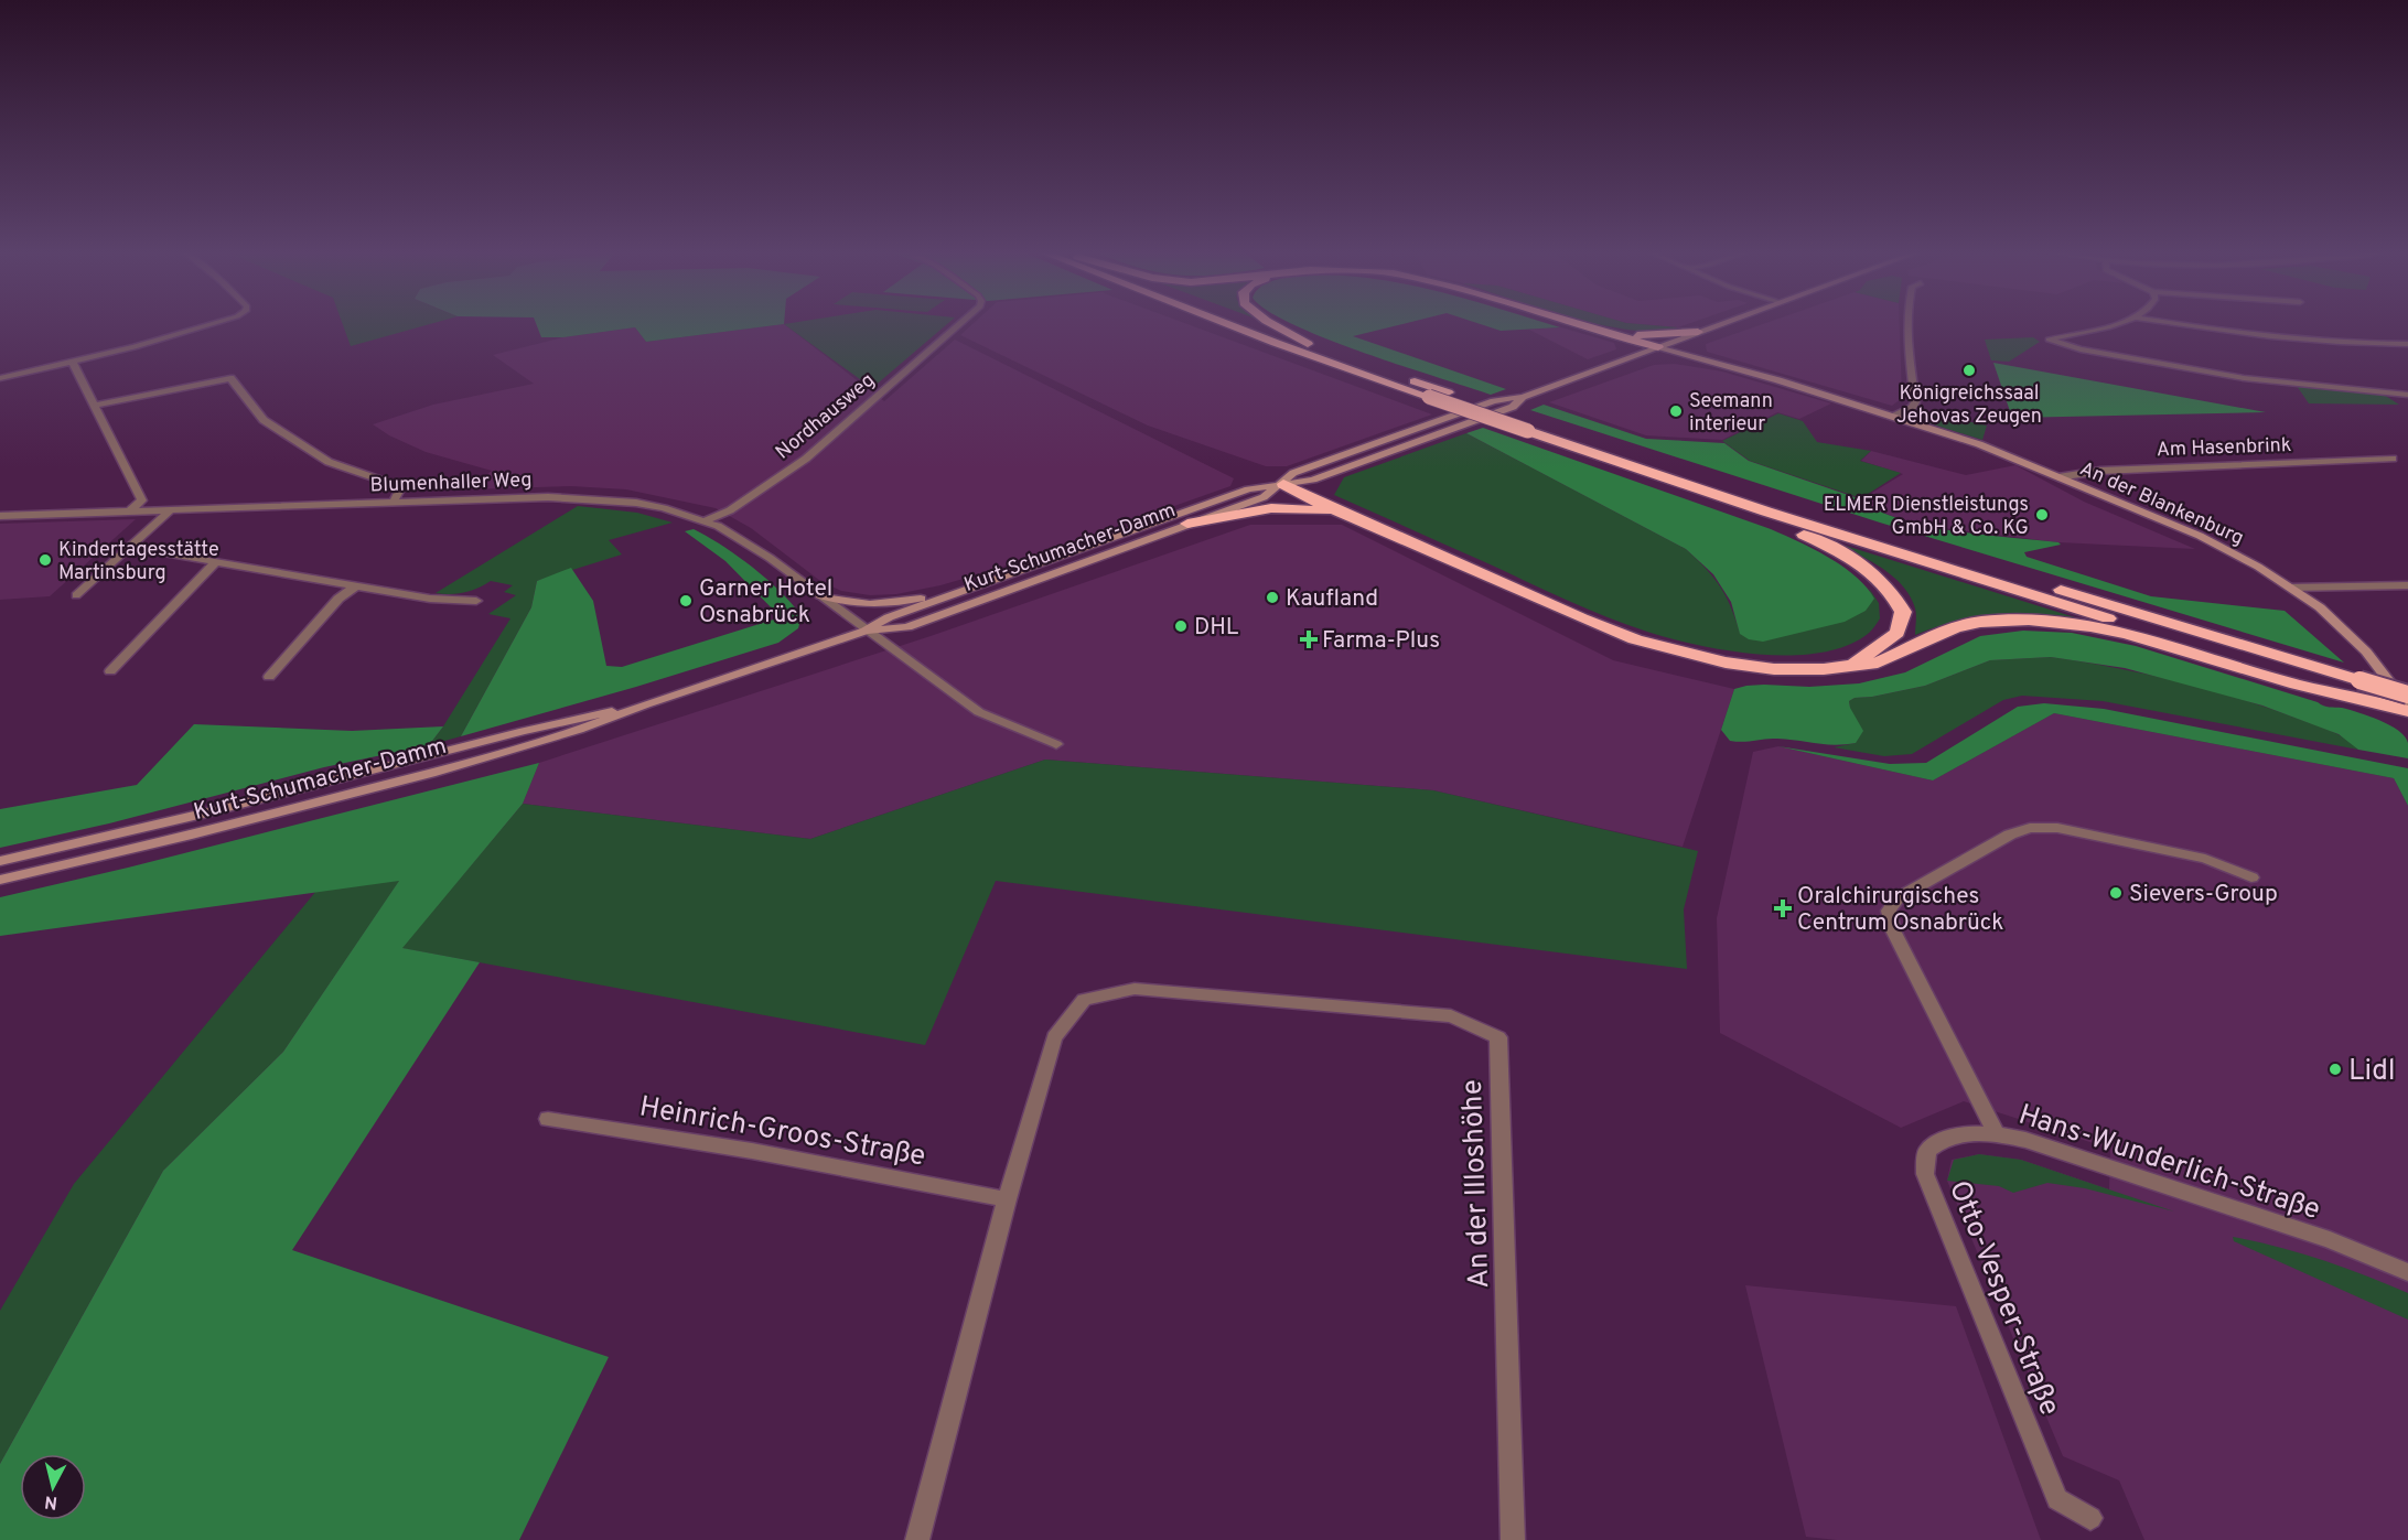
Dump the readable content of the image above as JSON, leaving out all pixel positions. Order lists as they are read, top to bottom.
{
  "streets": {
    "main road": ["An der Blankenburg", "Kurt-Schumacher-Damm"],
    "street": [
      "Nordhausweg",
      "Am Hasenbrink",
      "Blumenhaller Weg",
      "Heinrich-Groos-Straße",
      "Hans-Wunderlich-Straße",
      "An der Illoshöhe",
      "Otto-Vesper-Straße"
    ]
  },
  "crossings": [
    ["Nordhausweg", "Blumenhaller Weg"],
    ["Am Hasenbrink", "An der Blankenburg"],
    ["Blumenhaller Weg", "Kurt-Schumacher-Damm"],
    ["Heinrich-Groos-Straße", "An der Illoshöhe"],
    ["Hans-Wunderlich-Straße", "Otto-Vesper-Straße"]
  ],
  "places": {
    "other": [
      "Königreichssaal Jehovas Zeugen",
      "Seemann interieur",
      "ELMER Dienstleistungs GmbH & Co. KG",
      "Kindertagesstätte Martinsburg",
      "Kaufland",
      "Garner Hotel Osnabrück",
      "DHL",
      "Sievers-Group",
      "Lidl"
    ],
    "health": ["Farma-Plus", "Oralchirurgisches Centrum Osnabrück"]
  },
  "north": "bottom"
}
